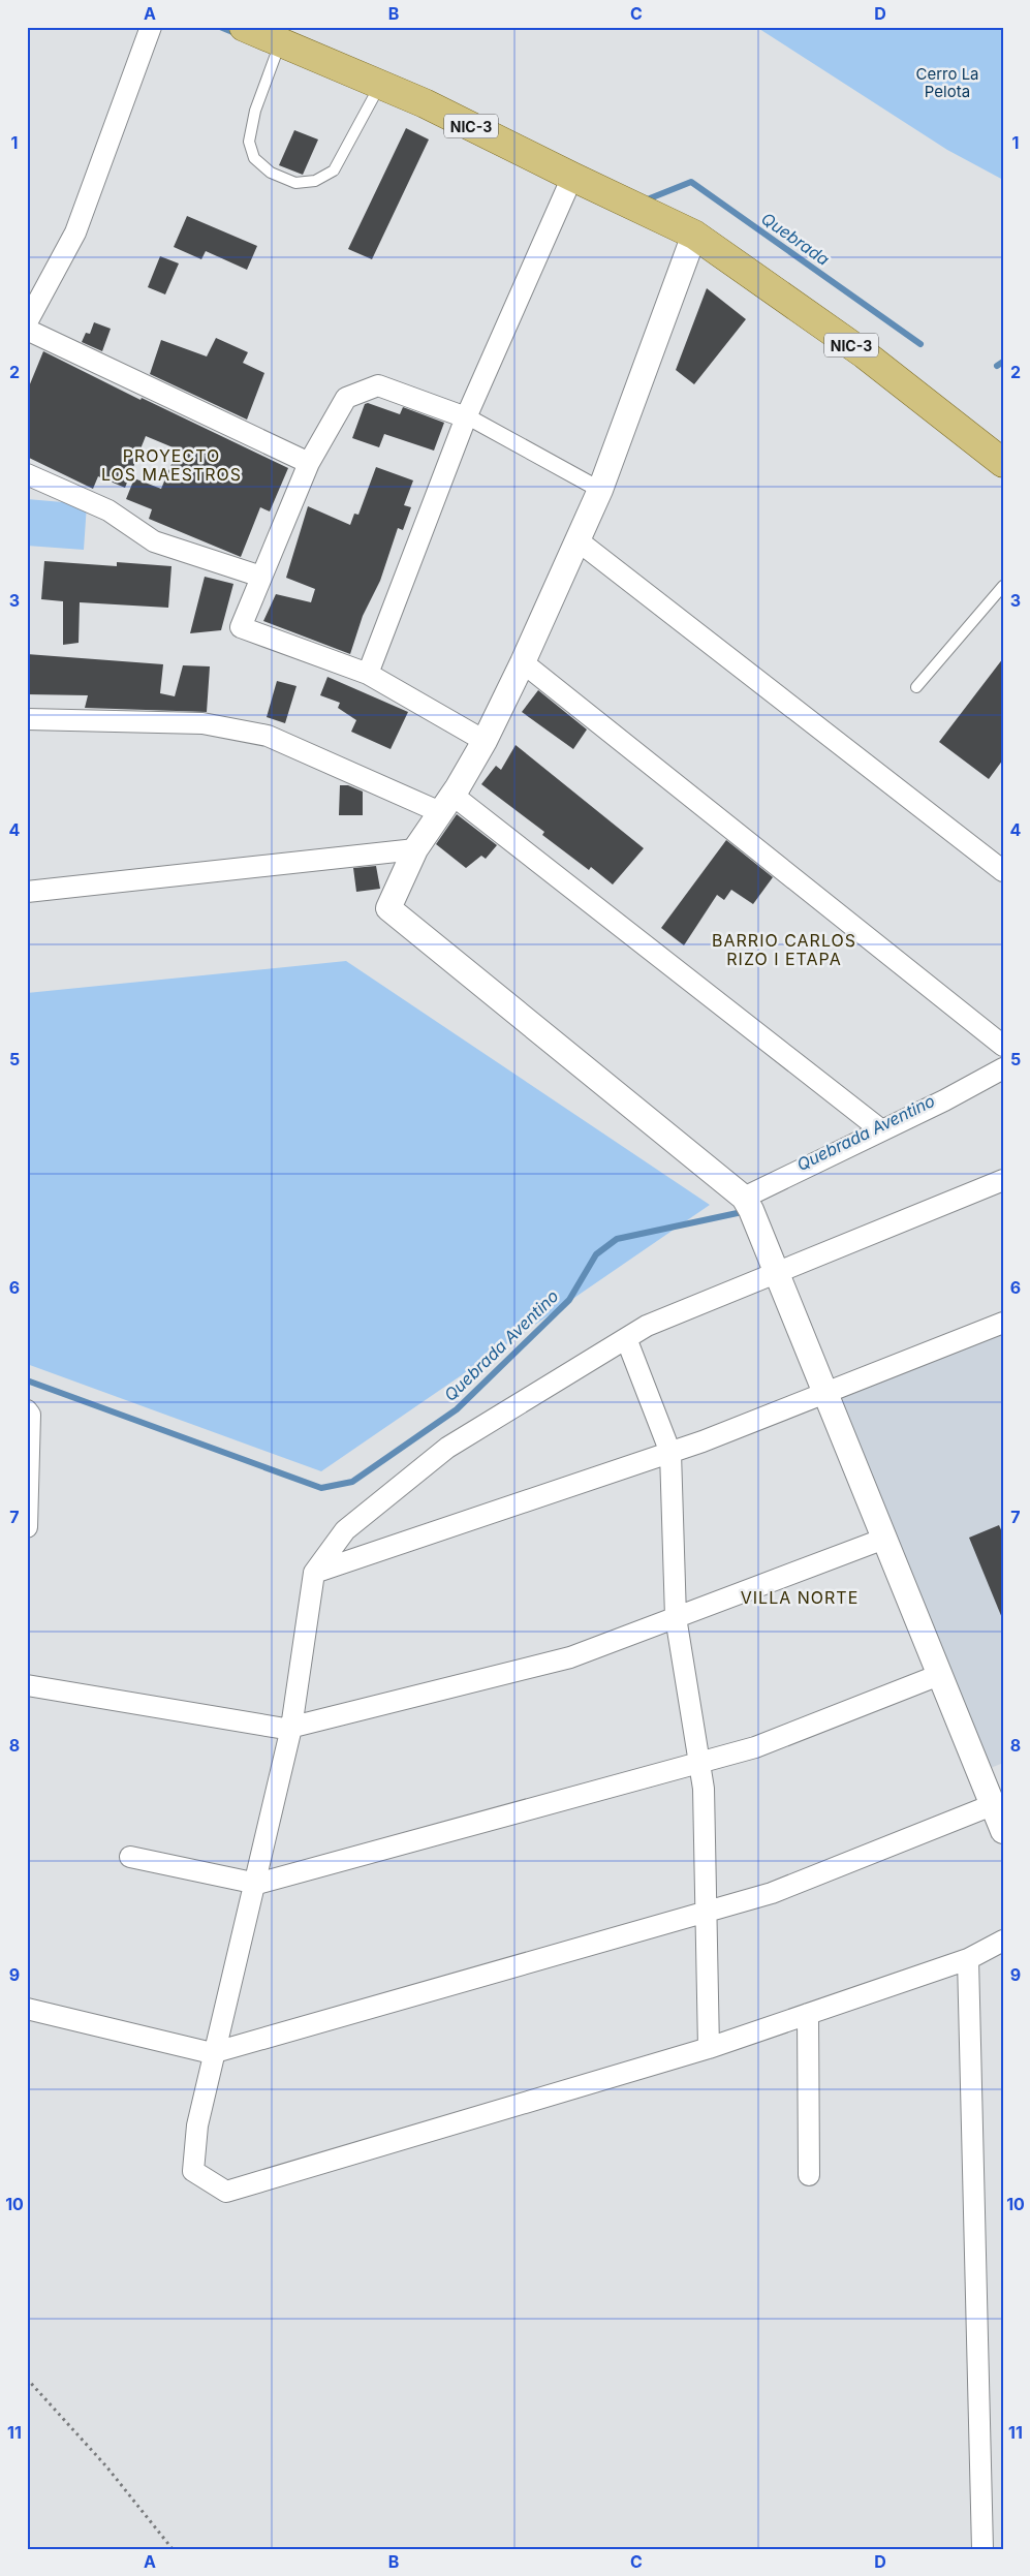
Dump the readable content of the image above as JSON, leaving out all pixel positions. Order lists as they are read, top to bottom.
{
  "streets": {
    "main road": ["NIC-3"]
  },
  "districts": ["PROYECTO LOS MAESTROS", "BARRIO CARLOS RIZO I ETAPA", "VILLA NORTE"],
  "water": ["Quebrada", "Quebrada Aventino"],
  "parks": ["Cerro La Pelota"],
  "grid": {
    "columns": [
      "A",
      "B",
      "C",
      "D"
    ],
    "rows": [
      "1",
      "2",
      "3",
      "4",
      "5",
      "6",
      "7",
      "8",
      "9",
      "10",
      "11"
    ]
  }
}
